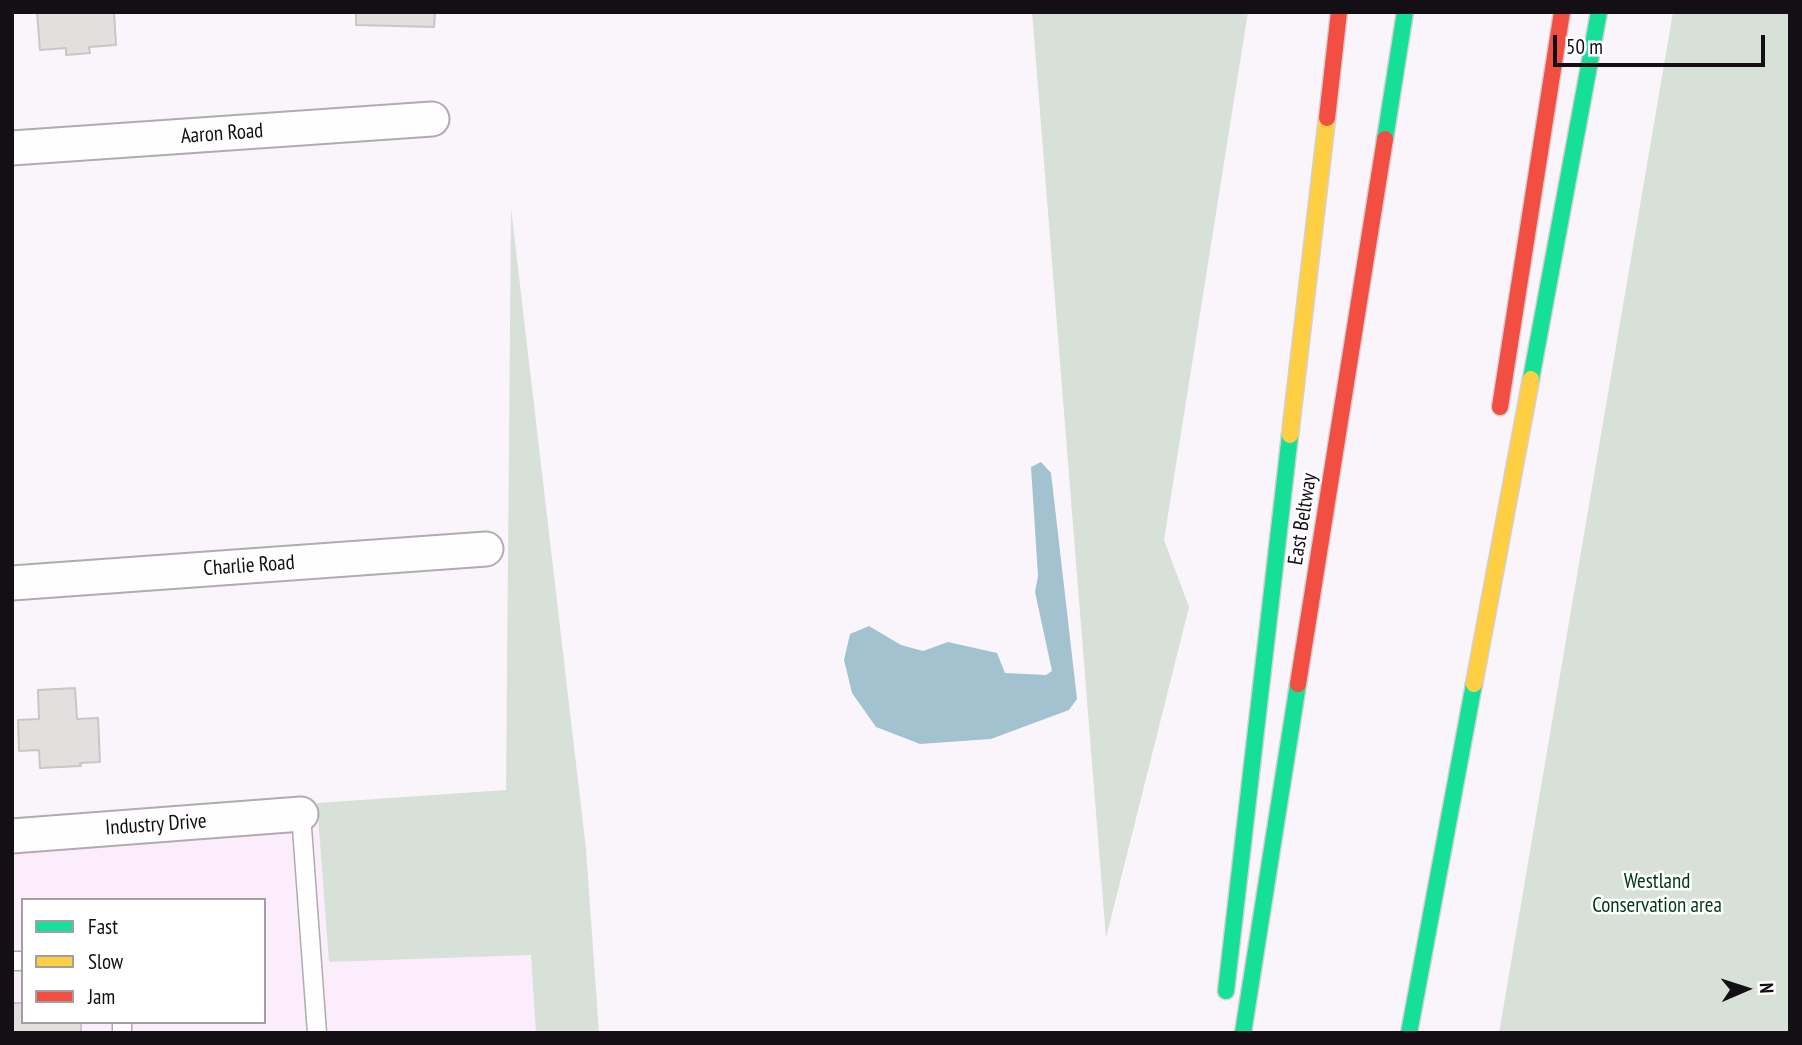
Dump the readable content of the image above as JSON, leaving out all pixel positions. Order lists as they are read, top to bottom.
{
  "streets": {
    "highway": ["East Beltway"],
    "street": ["Aaron Road", "Charlie Road", "Industry Drive"]
  },
  "parks": ["Westland Conservation area"],
  "legend": ["Fast", "Slow", "Jam"],
  "scale_bar": "50 m",
  "north": "right"
}
